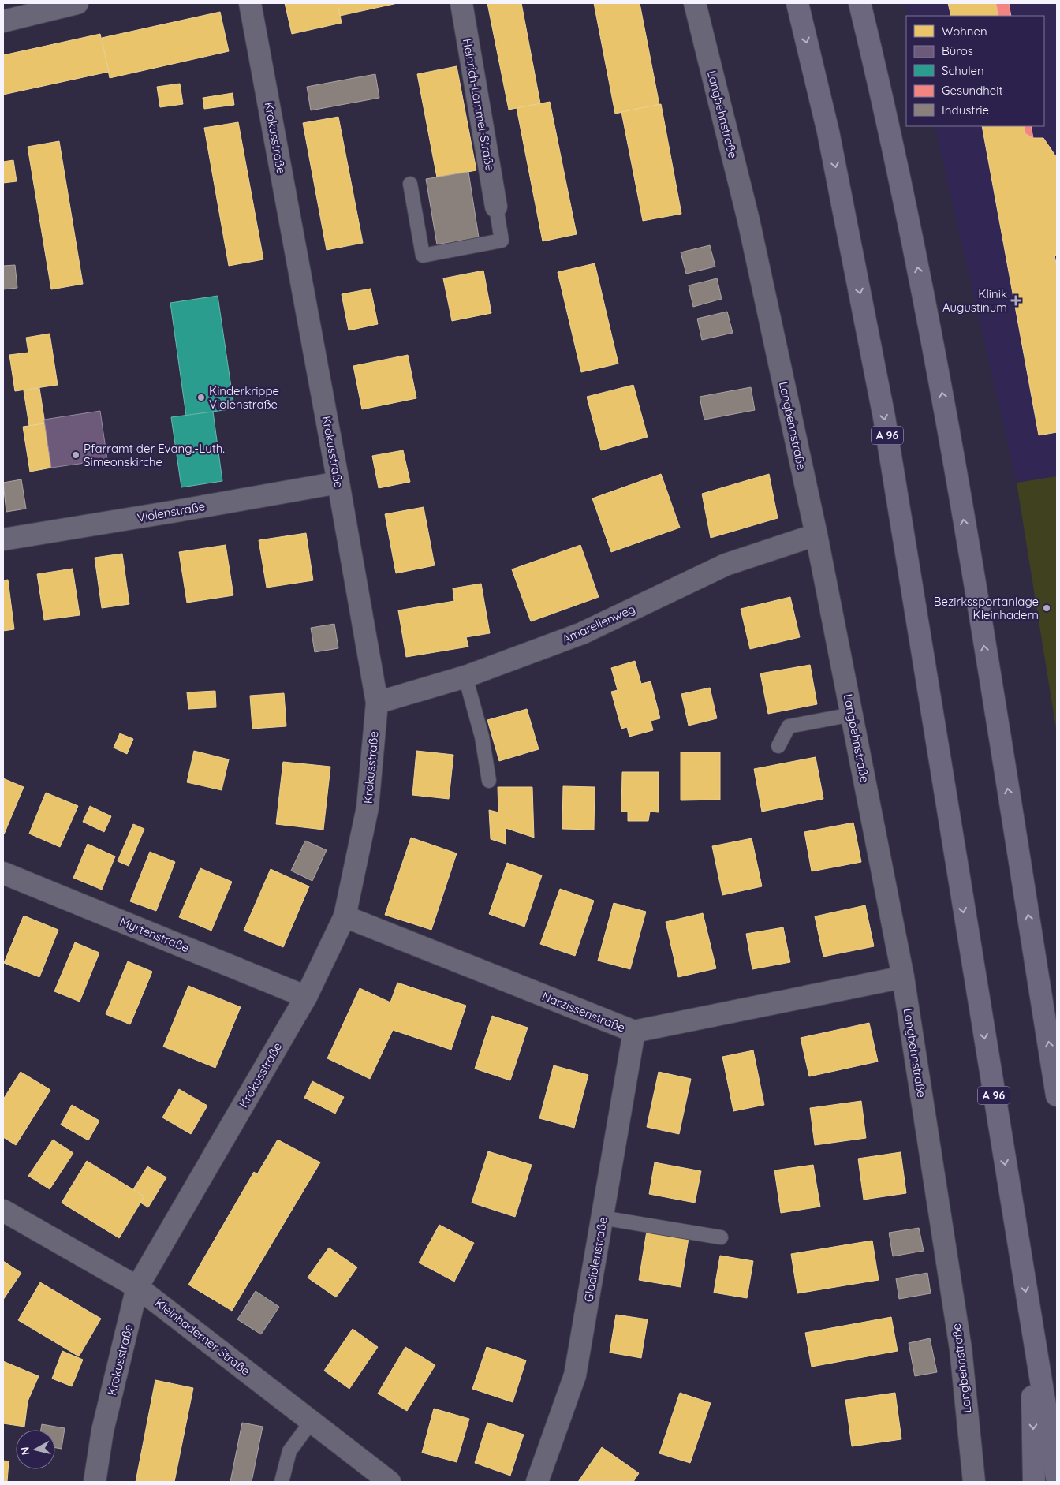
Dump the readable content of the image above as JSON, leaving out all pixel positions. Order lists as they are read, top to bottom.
{
  "streets": {
    "highway": ["A 96"],
    "street": [
      "Heinrich-Lammel-Straße",
      "Langbehnstraße",
      "Krokusstraße",
      "Violenstraße",
      "Amarellenweg",
      "Myrtenstraße",
      "Narzissenstraße",
      "Gladiolenstraße",
      "Kleinhaderner Straße"
    ]
  },
  "crossings": [
    ["Langbehnstraße", "Amarellenweg"],
    ["Langbehnstraße", "Narzissenstraße"],
    ["Krokusstraße", "Violenstraße"],
    ["Krokusstraße", "Amarellenweg"],
    ["Krokusstraße", "Myrtenstraße"],
    ["Krokusstraße", "Narzissenstraße"],
    ["Krokusstraße", "Kleinhaderner Straße"],
    ["Narzissenstraße", "Gladiolenstraße"]
  ],
  "places": {
    "health": ["Klinik Augustinum"],
    "other": ["Kinderkrippe Violenstraße", "Pfarramt der Evang.-Luth. Simeonskirche", "Bezirkssportanlage Kleinhadern"]
  },
  "legend": [
    "Wohnen",
    "Büros",
    "Schulen",
    "Gesundheit",
    "Industrie"
  ],
  "north": "left"
}
